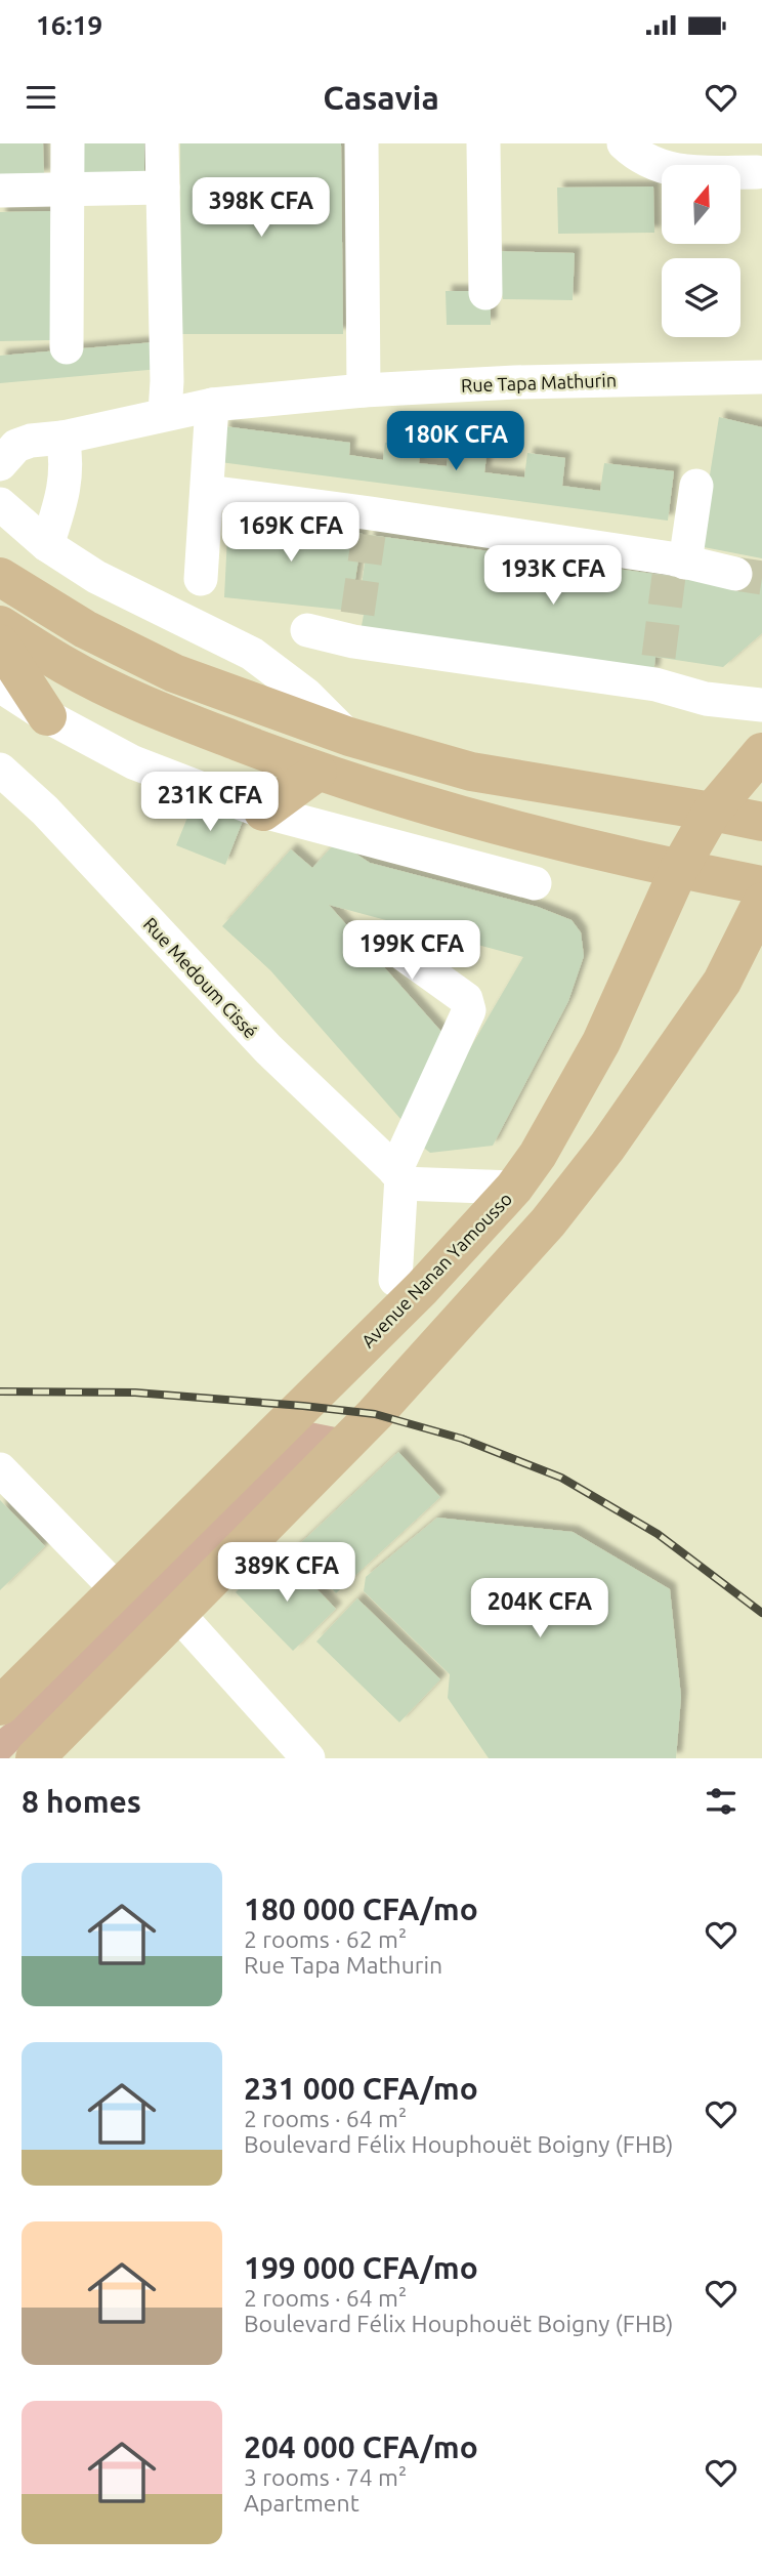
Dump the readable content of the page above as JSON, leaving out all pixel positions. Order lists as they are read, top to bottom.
{
  "streets": {
    "main road": ["Avenue Nanan Yamousso"],
    "street": ["Rue Tapa Mathurin", "Rue Medoum Cissé"]
  },
  "north": "top",
  "page": {
    "status": "16:19",
    "header": "Casavia",
    "price": [
      "398K CFA",
      "180K CFA",
      "169K CFA",
      "193K CFA",
      "231K CFA",
      "199K CFA",
      "389K CFA",
      "204K CFA"
    ],
    "heading": "8 homes",
    "list": [
      {
        "name": "180 000 CFA/mo",
        "note": "2 rooms · 62 m² · Rue Tapa Mathurin"
      },
      {
        "name": "231 000 CFA/mo",
        "note": "2 rooms · 64 m² · Boulevard Félix Houphouët Boigny (FHB)"
      },
      {
        "name": "199 000 CFA/mo",
        "note": "2 rooms · 64 m² · Boulevard Félix Houphouët Boigny (FHB)"
      },
      {
        "name": "204 000 CFA/mo",
        "note": "3 rooms · 74 m² · Apartment"
      }
    ]
  }
}
